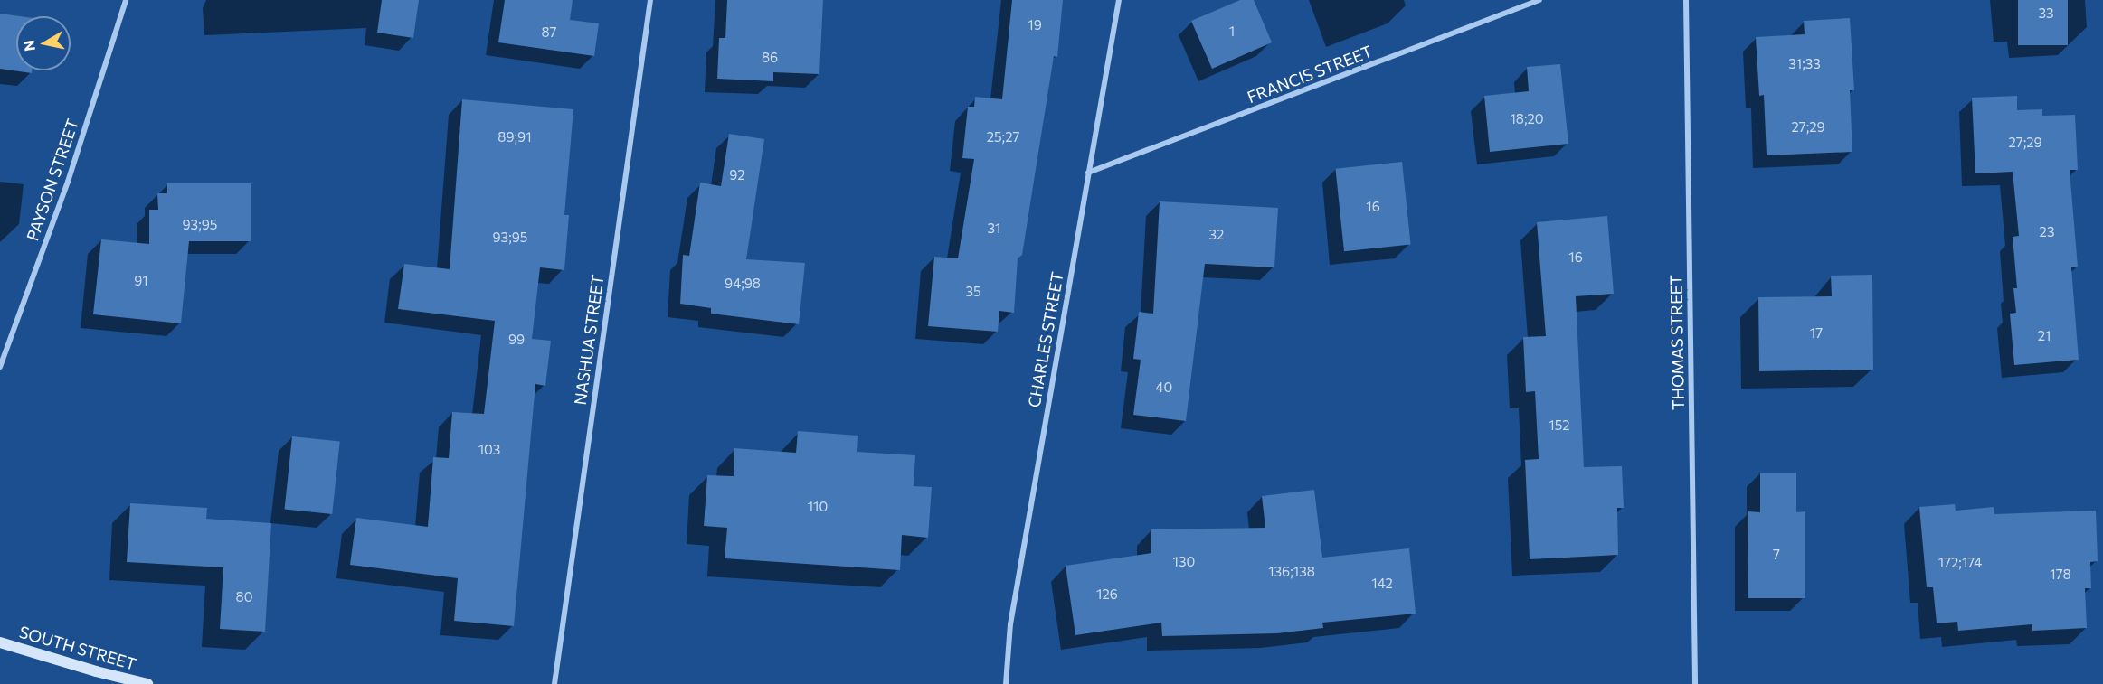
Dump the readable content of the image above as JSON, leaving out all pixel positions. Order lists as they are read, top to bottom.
{
  "streets": {
    "main road": ["SOUTH STREET"],
    "street": [
      "FRANCIS STREET",
      "PAYSON STREET",
      "NASHUA STREET",
      "CHARLES STREET",
      "THOMAS STREET"
    ]
  },
  "crossings": [
    ["FRANCIS STREET", "CHARLES STREET"]
  ],
  "house_numbers": [
    "33",
    "19",
    "1",
    "87",
    "86",
    "31;33",
    "18;20",
    "27;29",
    "89;91",
    "25;27",
    "27;29",
    "92",
    "16",
    "93;95",
    "31",
    "23",
    "32",
    "93;95",
    "16",
    "91",
    "94;98",
    "35",
    "17",
    "21",
    "99",
    "40",
    "152",
    "103",
    "110",
    "7",
    "130",
    "172;174",
    "136;138",
    "178",
    "142",
    "126",
    "80"
  ],
  "north": "left"
}
